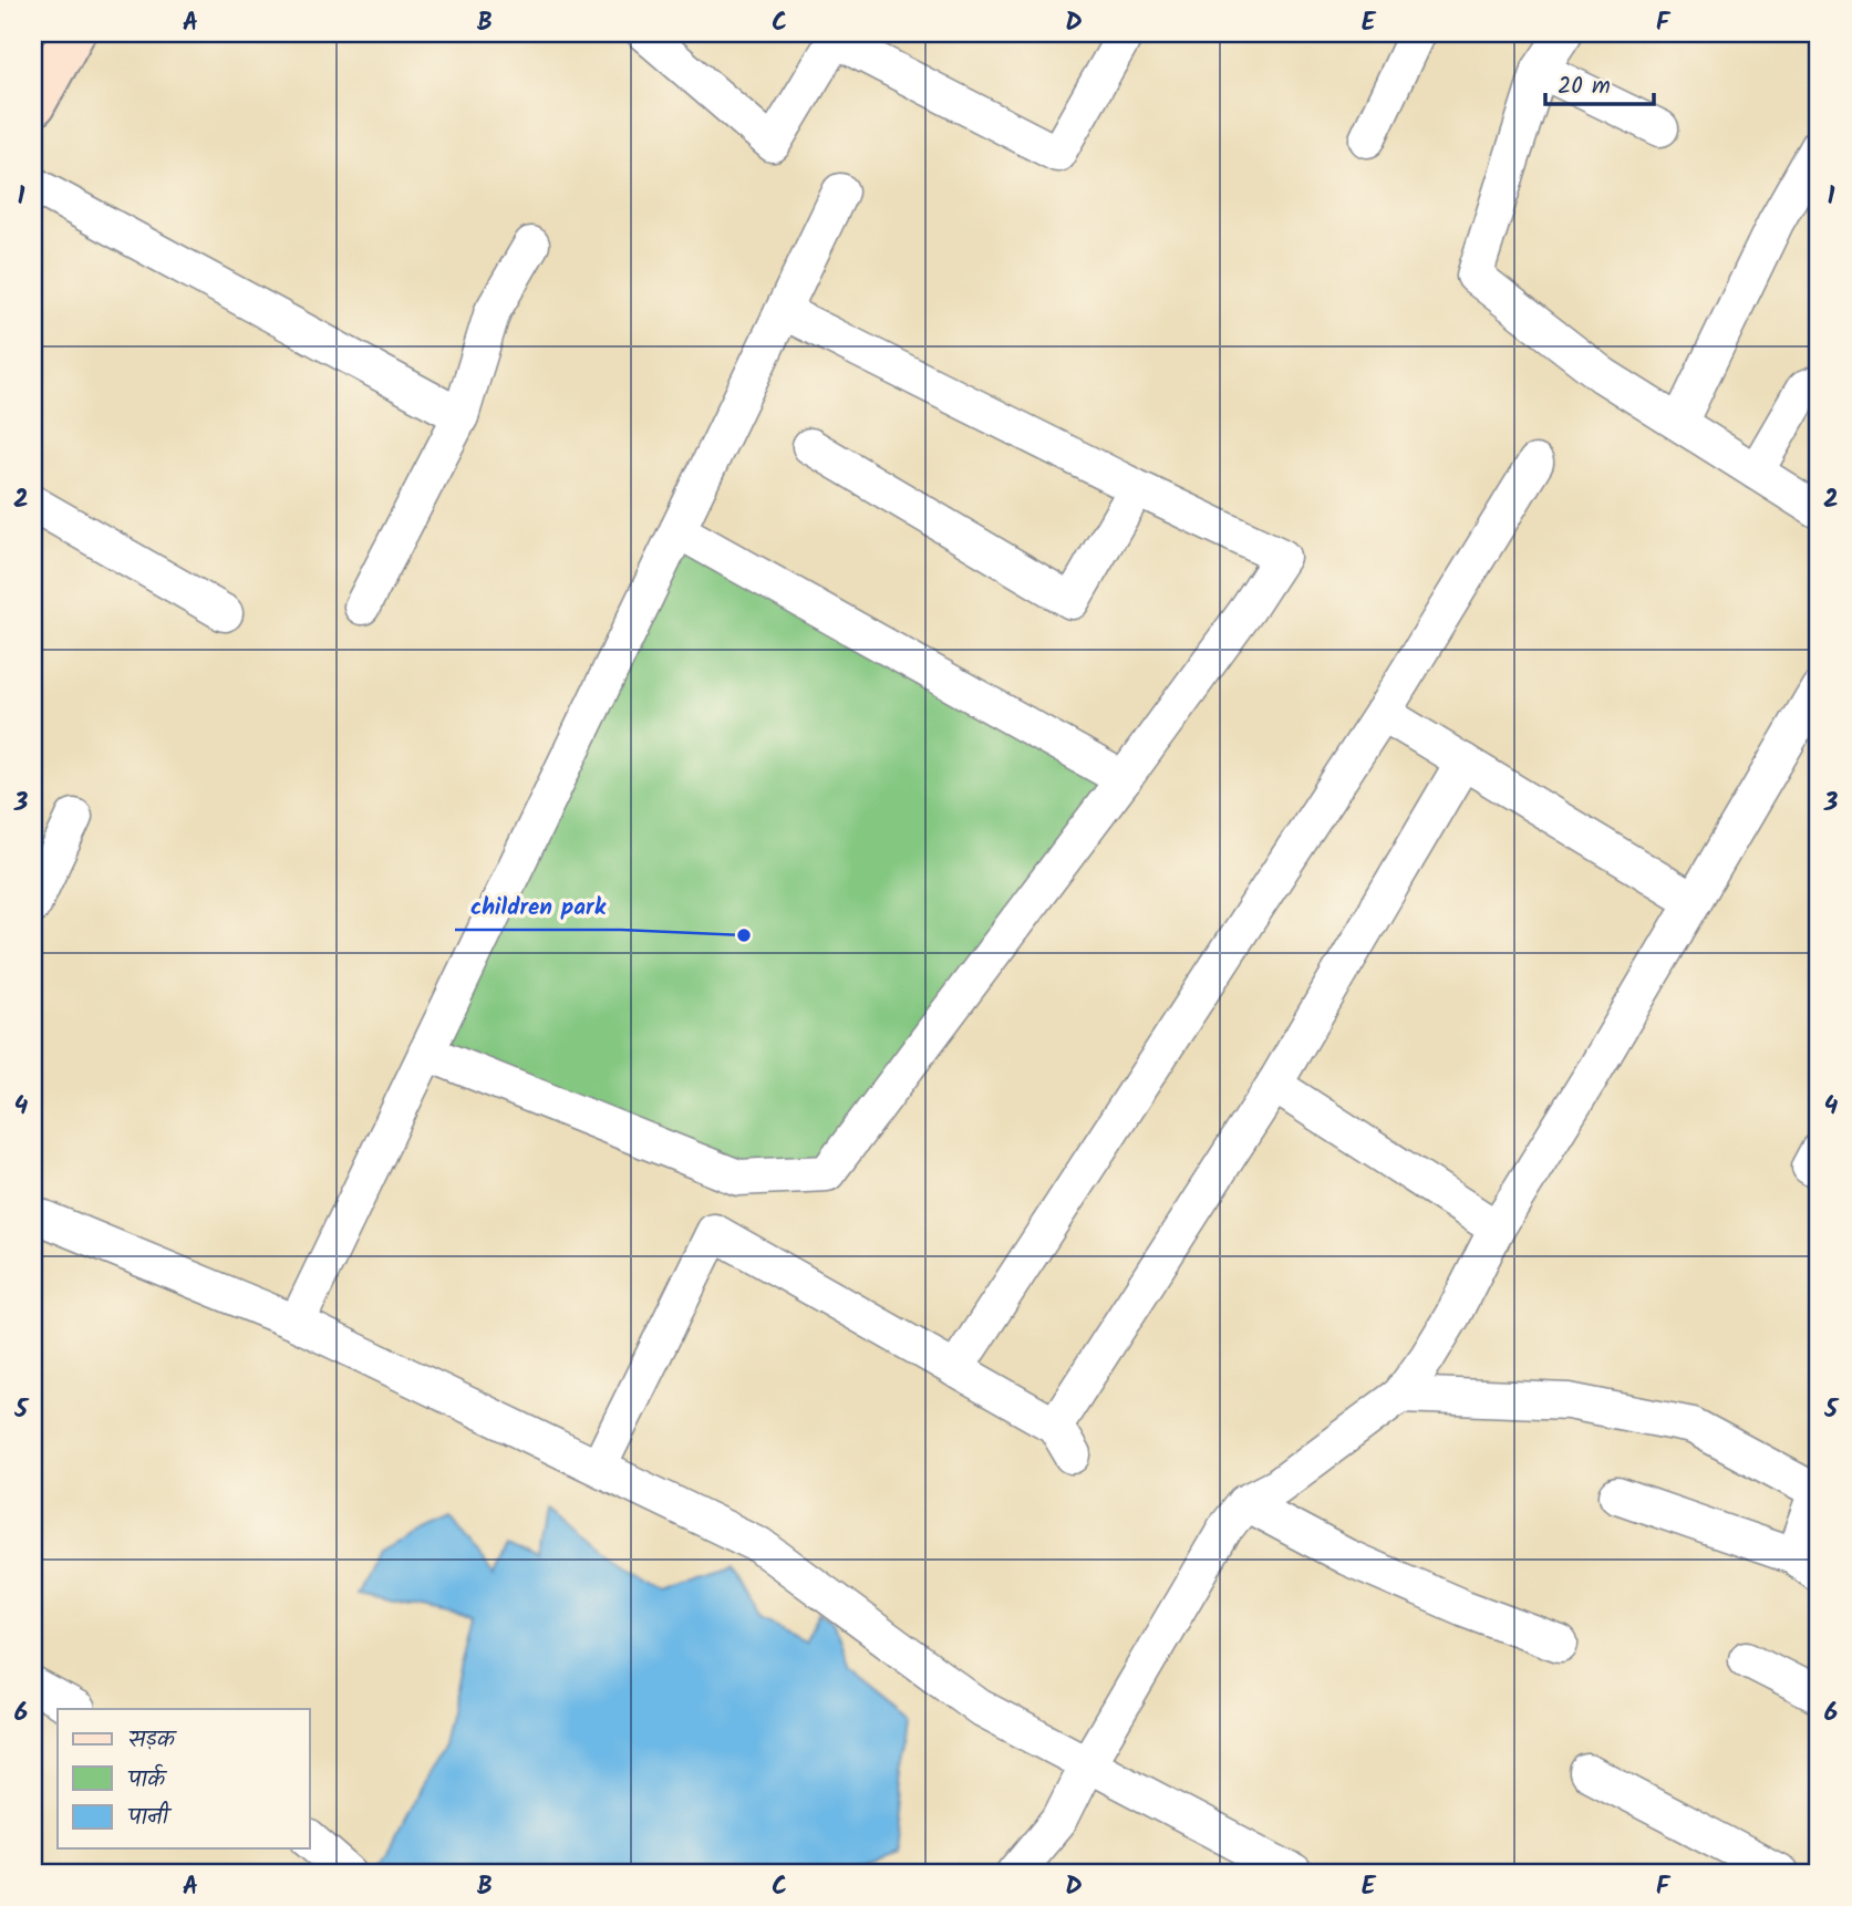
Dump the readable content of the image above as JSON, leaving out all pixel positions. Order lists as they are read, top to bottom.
{
  "places": ["children park"],
  "legend": ["सड़क", "पार्क", "पानी"],
  "scale_bar": "20 m",
  "grid": {
    "columns": [
      "A",
      "B",
      "C",
      "D",
      "E",
      "F"
    ],
    "rows": [
      "1",
      "2",
      "3",
      "4",
      "5",
      "6"
    ]
  }
}
